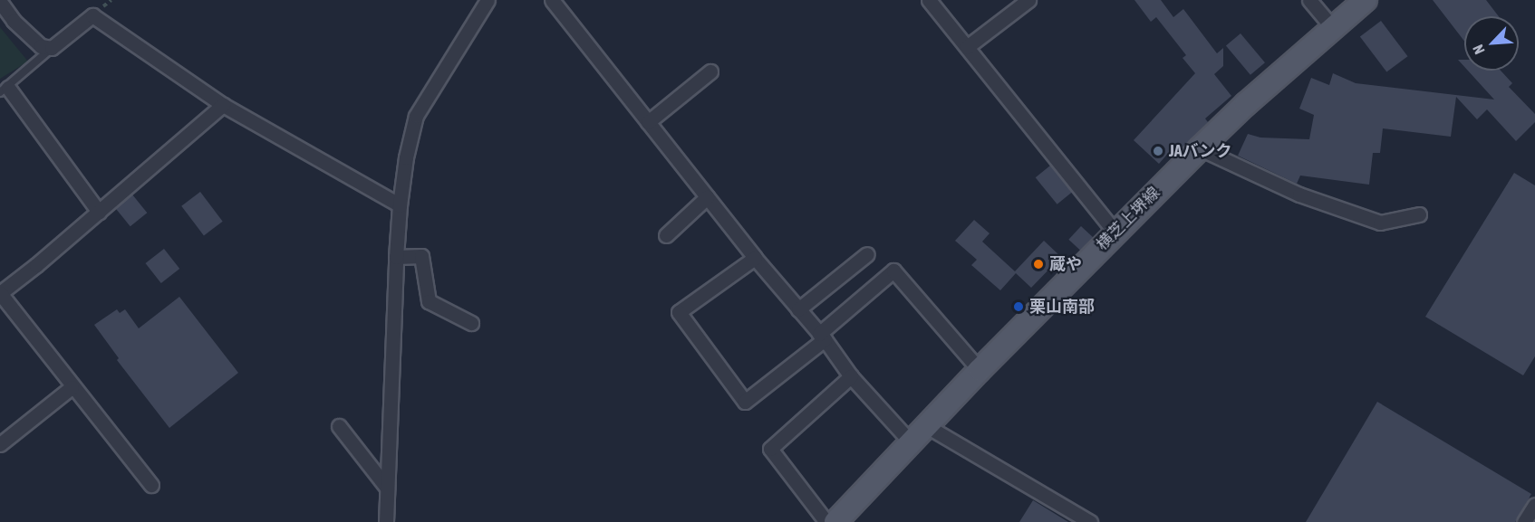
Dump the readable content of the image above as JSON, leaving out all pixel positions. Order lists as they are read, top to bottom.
{
  "streets": {
    "main road": ["横芝上堺線"]
  },
  "places": ["JAバンク", "蔵や", "栗山南部"],
  "north": "bottom left"
}
